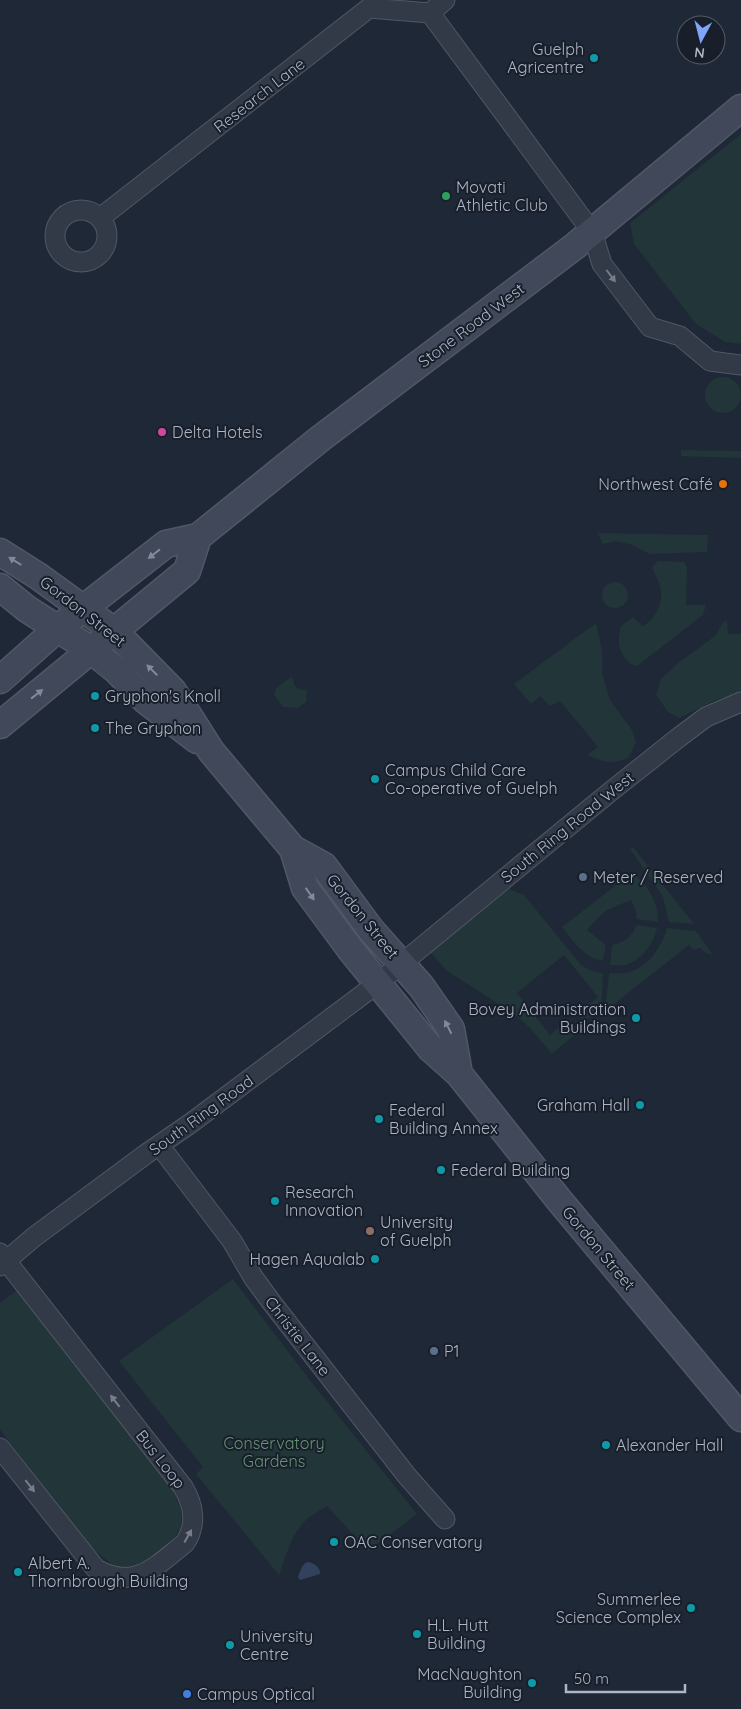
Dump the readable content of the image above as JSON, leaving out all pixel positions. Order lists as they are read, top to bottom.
{
  "streets": {
    "main road": ["Stone Road West", "Gordon Street"],
    "street": [
      "Research Lane",
      "South Ring Road West",
      "South Ring Road",
      "Christie Lane",
      "Bus Loop"
    ]
  },
  "crossings": [
    ["Stone Road West", "Gordon Street"],
    ["Gordon Street", "South Ring Road West"],
    ["Gordon Street", "South Ring Road"],
    ["South Ring Road West", "South Ring Road"],
    ["South Ring Road", "Christie Lane"],
    ["South Ring Road", "Bus Loop"]
  ],
  "parks": ["Conservatory Gardens"],
  "places": [
    "Guelph Agricentre",
    "Movati Athletic Club",
    "Delta Hotels",
    "Northwest Café",
    "Gryphon's Knoll",
    "The Gryphon",
    "Campus Child Care Co-operative of Guelph",
    "Meter / Reserved",
    "Bovey Administration Buildings",
    "Graham Hall",
    "Federal Building Annex",
    "Federal Building",
    "Research Innovation",
    "University of Guelph",
    "Hagen Aqualab",
    "P1",
    "Alexander Hall",
    "OAC Conservatory",
    "Albert A. Thornbrough Building",
    "Summerlee Science Complex",
    "H.L. Hutt Building",
    "University Centre",
    "MacNaughton Building",
    "Campus Optical"
  ],
  "scale_bar": "50 m",
  "north": "bottom"
}
